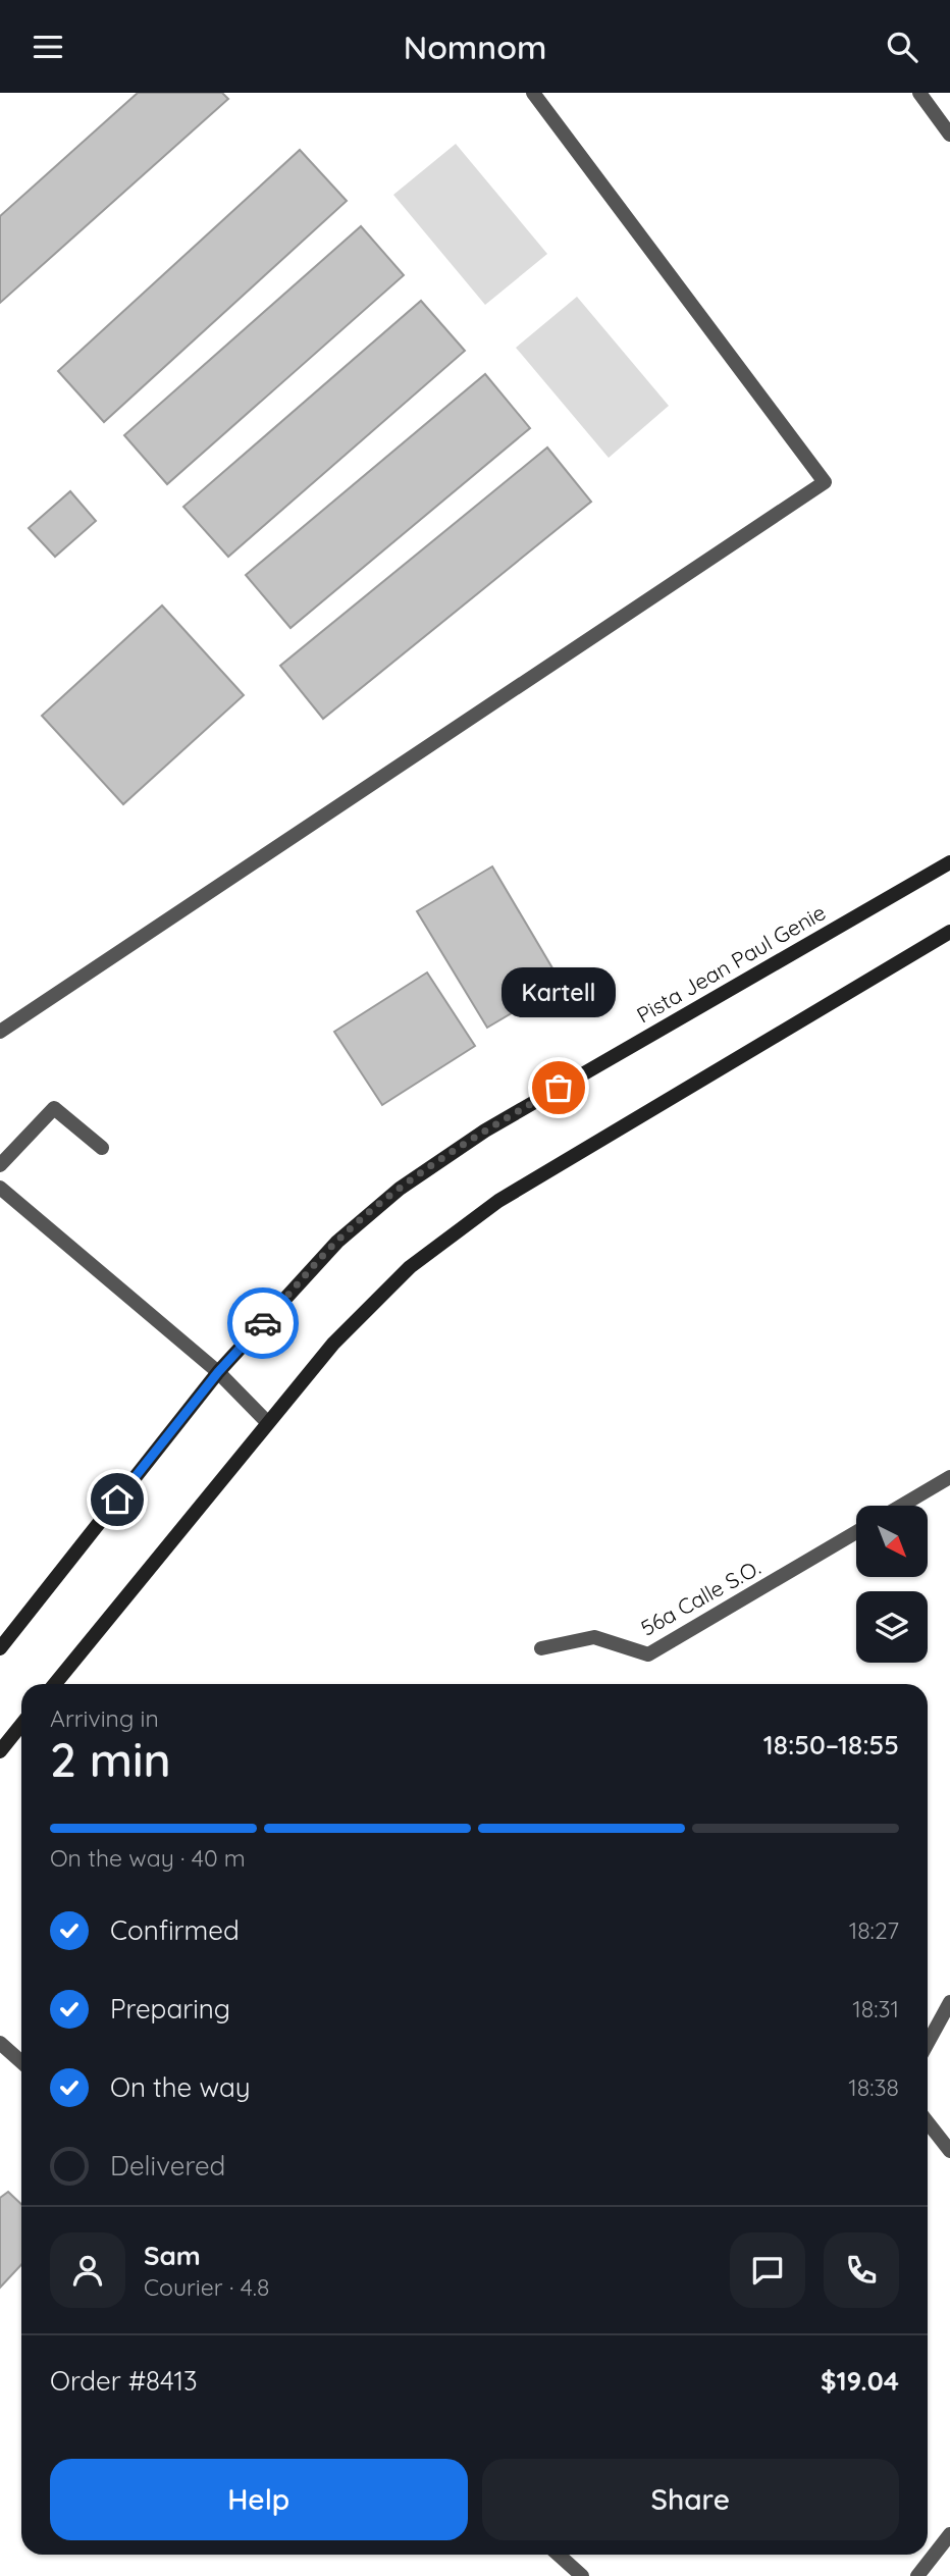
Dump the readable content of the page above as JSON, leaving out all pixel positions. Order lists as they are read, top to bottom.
{
  "streets": {
    "main road": ["Pista Jean Paul Genie"],
    "street": ["56a Calle S.O."]
  },
  "places": ["Kartell"],
  "north": "bottom right",
  "page": {
    "header": "Nomnom",
    "bubble": "Kartell",
    "heading": ["2 min", "Arriving in", "18:50–18:55"],
    "panel": [
      "Sam",
      "Courier · 4.8",
      "Order #8413",
      "$19.04"
    ],
    "bar": "On the way · 40 m",
    "list": [
      ["Confirmed", "18:27"],
      ["Preparing", "18:31"],
      ["On the way", "18:38"],
      "Delivered"
    ],
    "buttons": ["Help", "Share"]
  }
}
